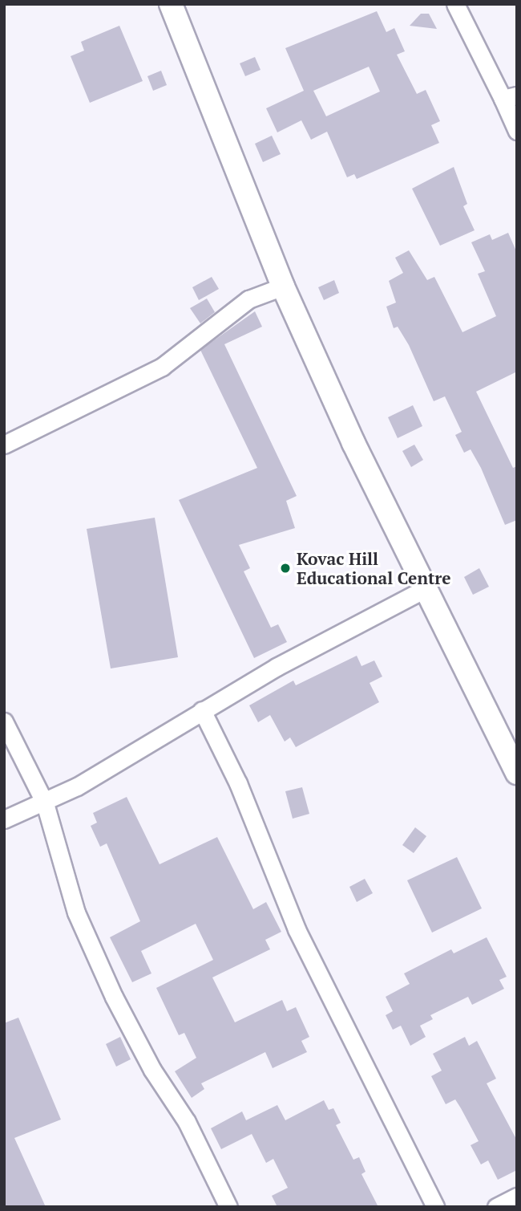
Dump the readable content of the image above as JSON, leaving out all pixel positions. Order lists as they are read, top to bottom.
{
  "places": ["Kovac Hill Educational Centre"]
}
